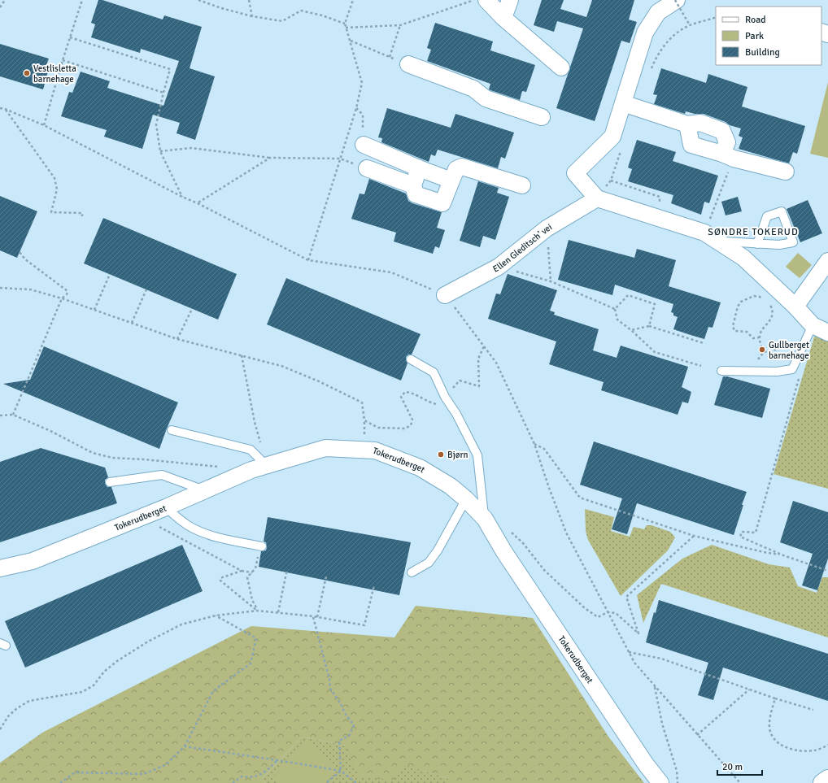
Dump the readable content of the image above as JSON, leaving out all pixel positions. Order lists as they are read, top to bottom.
{
  "streets": {
    "street": ["Ellen Gleditsch’ vei", "Tokerudberget"]
  },
  "districts": ["SØNDRE TOKERUD"],
  "places": ["Vestlisletta barnehage", "Gullberget barnehage", "Bjørn"],
  "legend": ["Road", "Park", "Building"],
  "scale_bar": "20 m"
}
